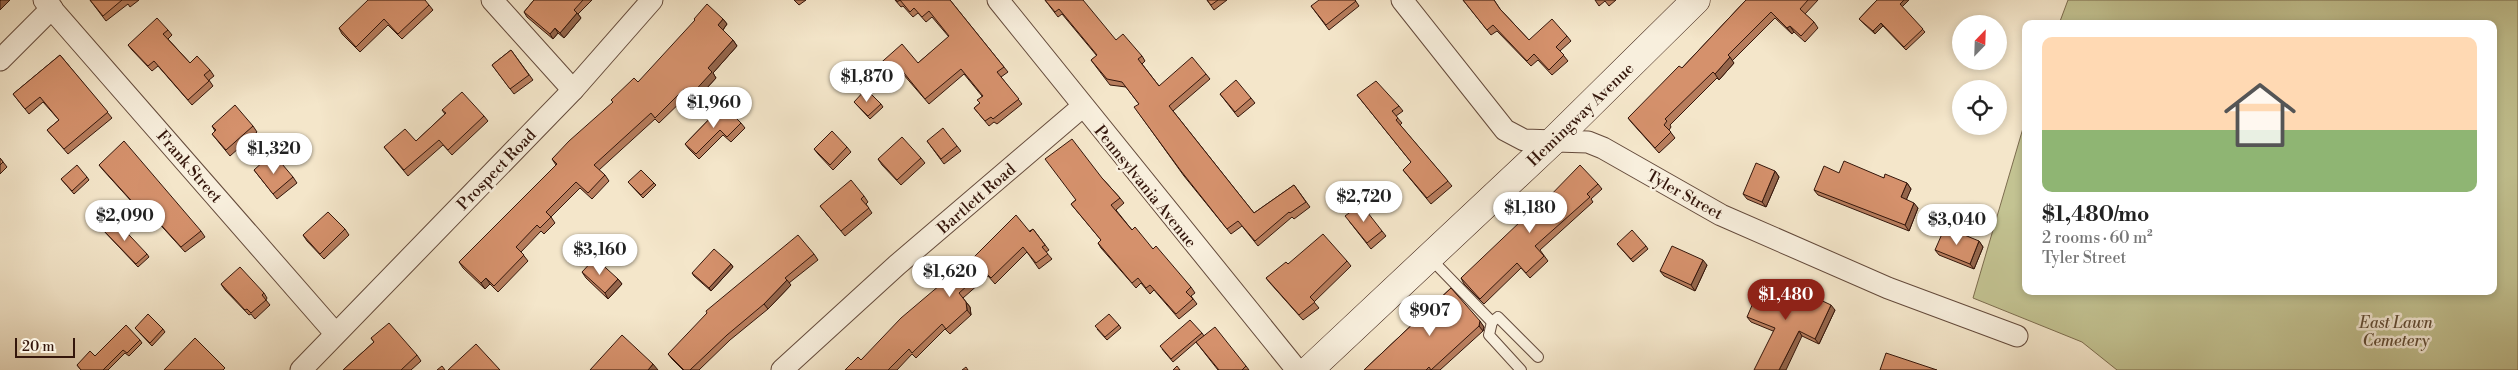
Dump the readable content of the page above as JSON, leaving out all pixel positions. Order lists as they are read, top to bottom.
{
  "streets": {
    "main road": ["Hemingway Avenue"],
    "street": [
      "Frank Street",
      "Prospect Road",
      "Pennsylvania Avenue",
      "Tyler Street",
      "Bartlett Road"
    ]
  },
  "crossings": [
    ["Hemingway Avenue", "Tyler Street"],
    ["Frank Street", "Prospect Road"],
    ["Pennsylvania Avenue", "Bartlett Road"]
  ],
  "parks": ["East Lawn Cemetery"],
  "scale_bar": "20 m",
  "north": "top right",
  "page": {
    "list": [
      {
        "name": "$1,480/mo",
        "note": "2 rooms · 60 m² · Tyler Street"
      }
    ],
    "price": [
      "$1,870",
      "$1,960",
      "$1,320",
      "$2,720",
      "$1,180",
      "$2,090",
      "$3,040",
      "$3,160",
      "$1,620",
      "$1,480",
      "$907"
    ],
    "scale": "20 m"
  }
}
